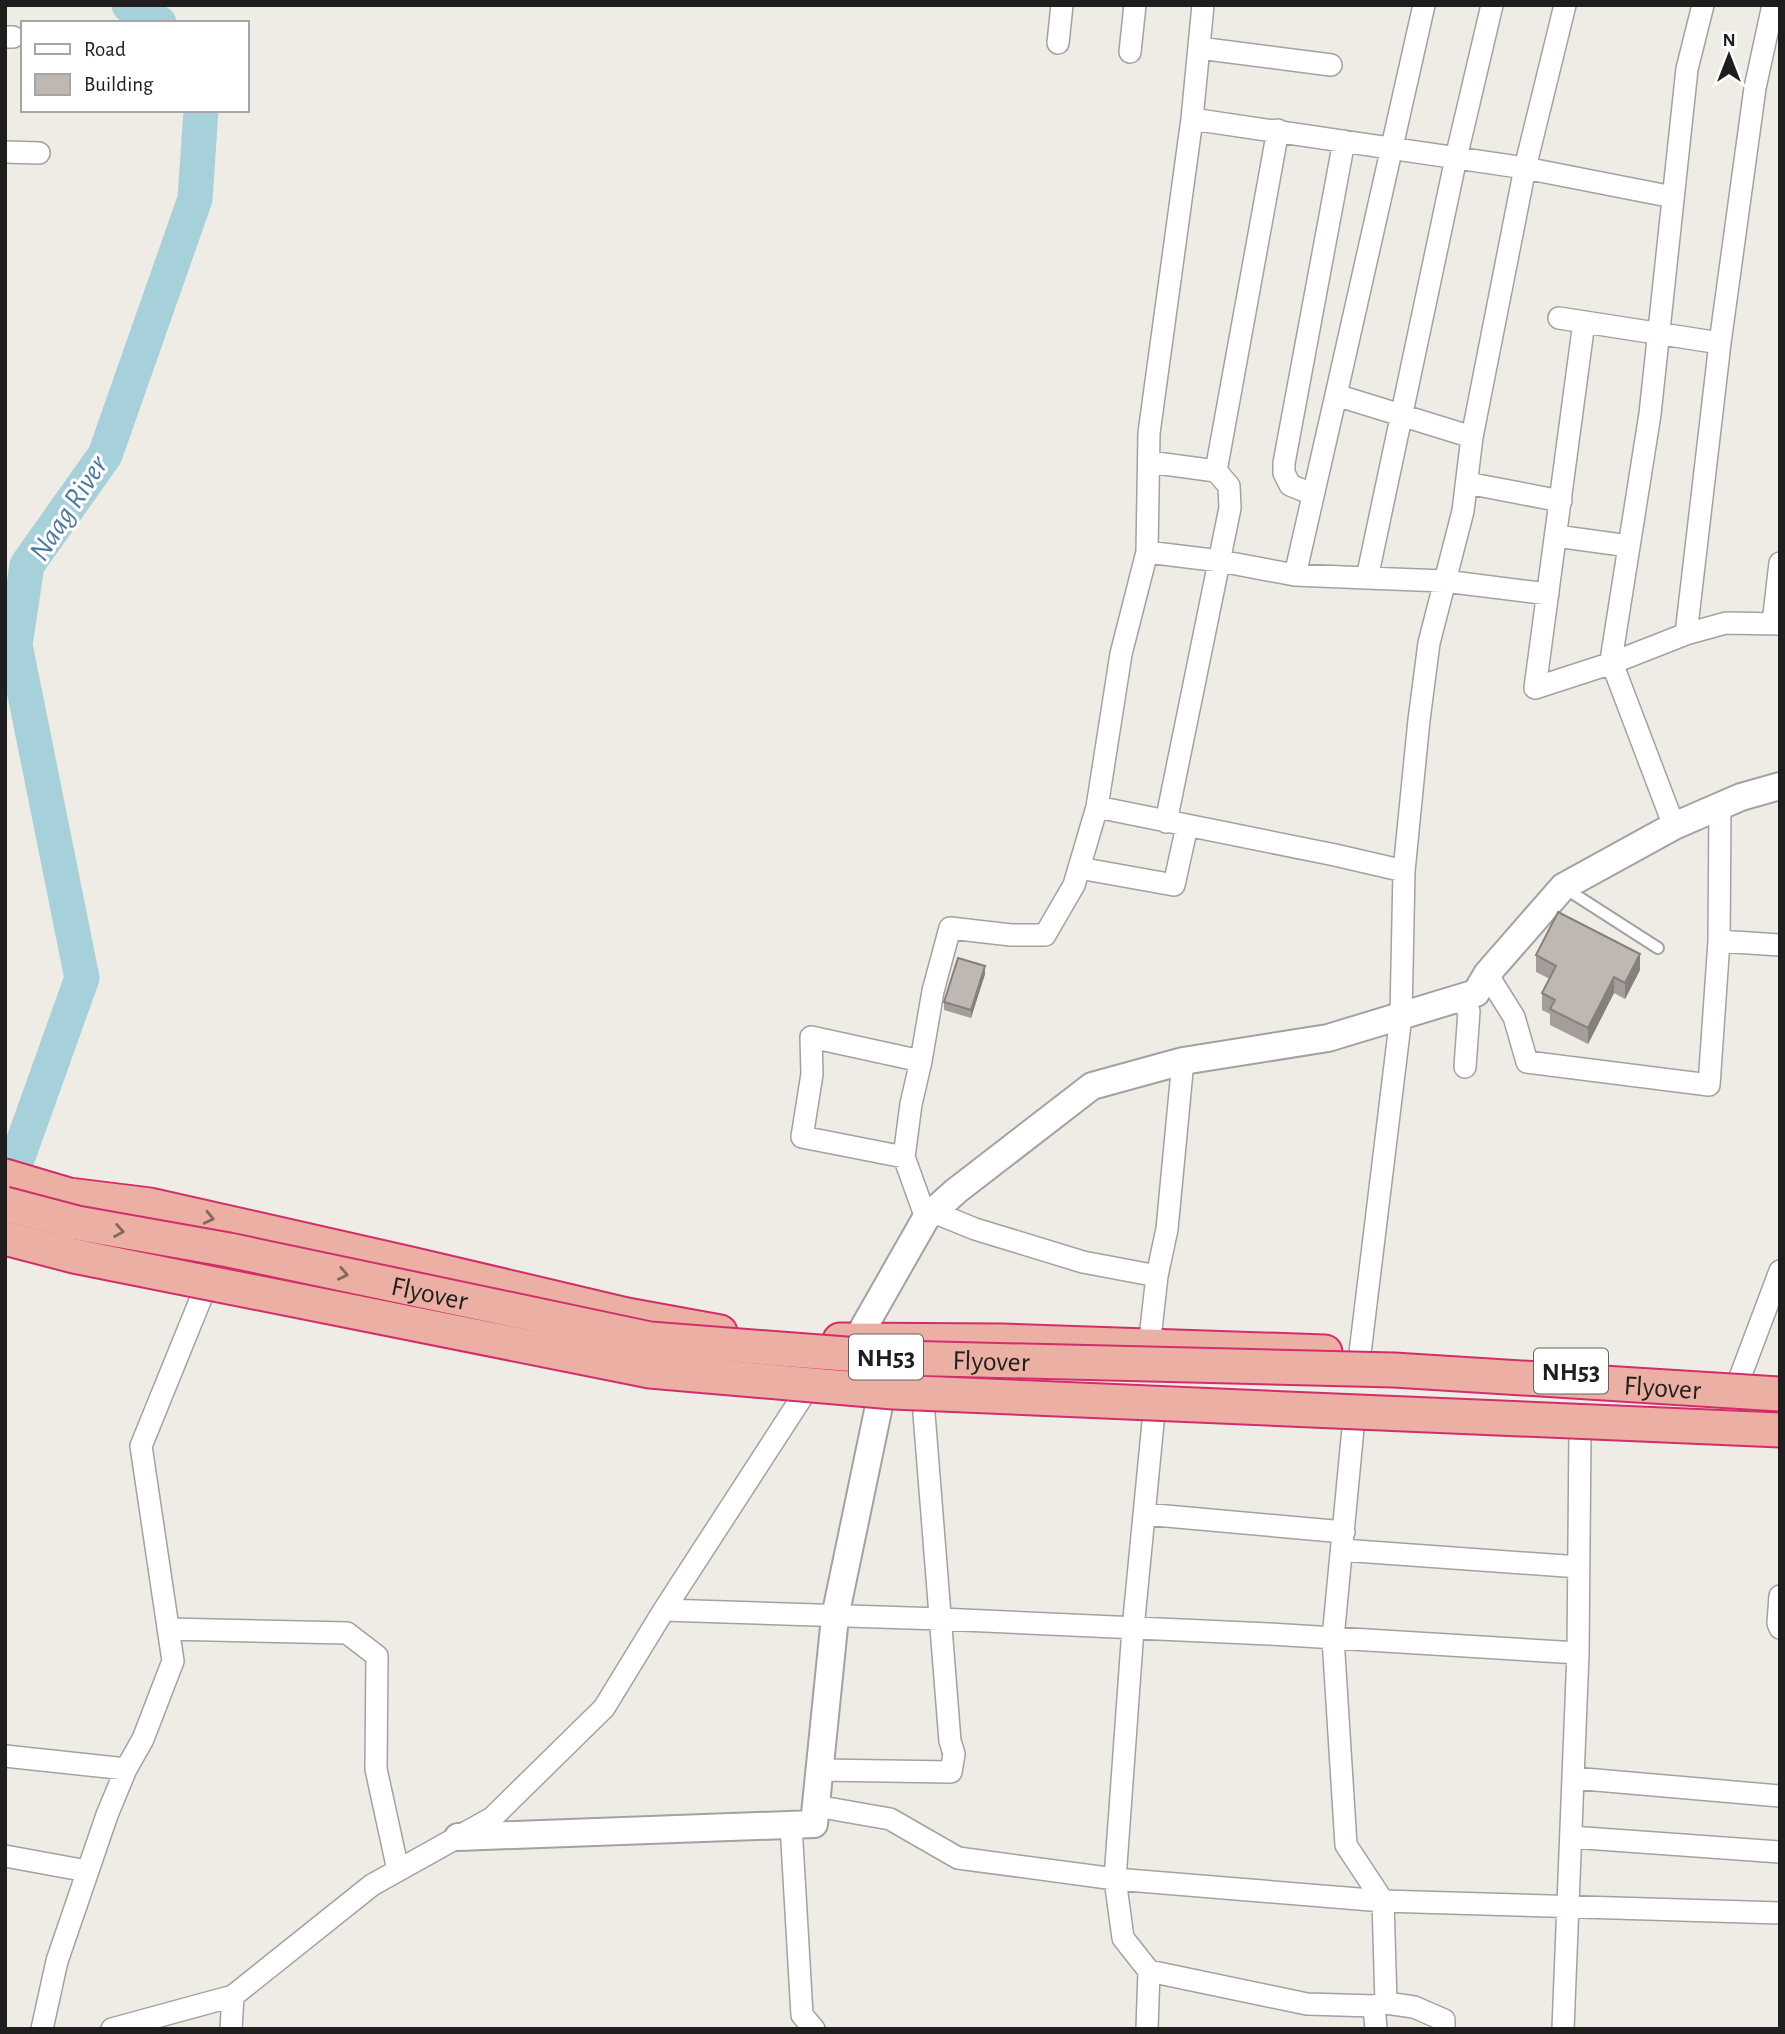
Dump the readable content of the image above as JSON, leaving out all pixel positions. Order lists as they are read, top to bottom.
{
  "streets": {
    "highway": ["Flyover", "NH53"]
  },
  "water": ["Naag River"],
  "legend": ["Road", "Building"],
  "north": "top"
}
